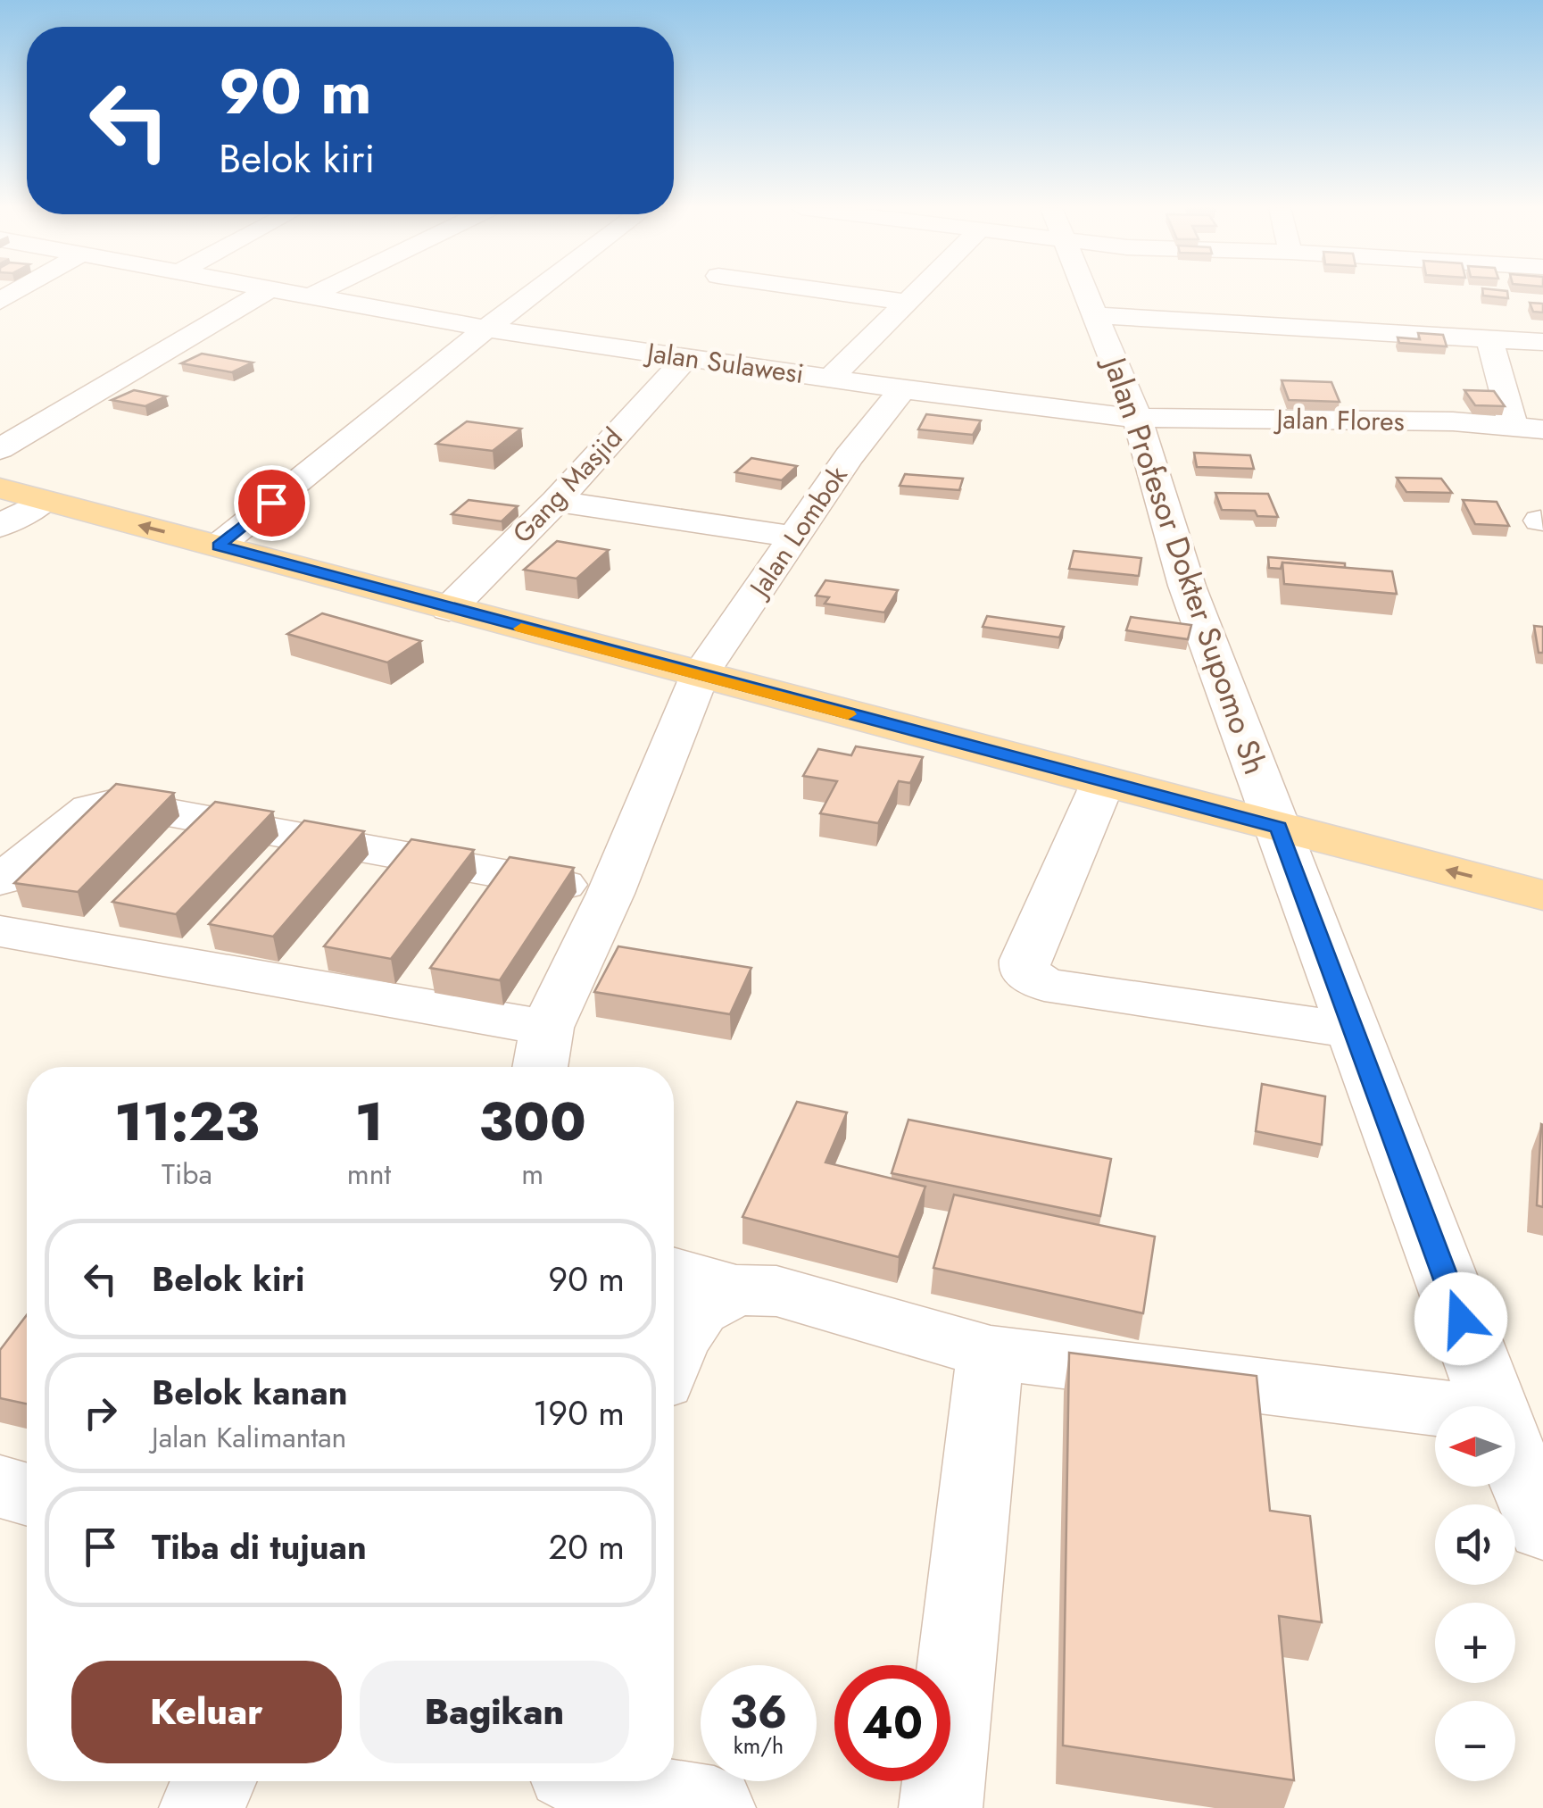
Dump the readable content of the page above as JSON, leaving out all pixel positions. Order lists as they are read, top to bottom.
{
  "streets": {
    "street": [
      "Jalan Sulawesi",
      "Jalan Flores",
      "Gang Masjid",
      "Jalan Lombok",
      "Jalan Profesor Dokter Supomo Sh"
    ]
  },
  "crossings": [
    ["Jalan Sulawesi", "Jalan Flores"],
    ["Jalan Sulawesi", "Gang Masjid"],
    ["Jalan Sulawesi", "Jalan Lombok"],
    ["Jalan Sulawesi", "Jalan Profesor Dokter Supomo Sh"],
    ["Jalan Flores", "Jalan Profesor Dokter Supomo Sh"]
  ],
  "north": "left",
  "page": {
    "turn": ["90 m", "Belok kiri"],
    "eta": [
      "11:23",
      "Tiba",
      "1",
      "mnt",
      "300",
      "m"
    ],
    "list": [
      {
        "name": "Belok kiri",
        "value": "90 m"
      },
      {
        "name": "Belok kanan",
        "note": "Jalan Kalimantan",
        "value": "190 m"
      },
      {
        "name": "Tiba di tujuan",
        "value": "20 m"
      }
    ],
    "map_buttons": ["+", "−"],
    "buttons": ["Keluar", "Bagikan"],
    "speed": "36 km/h",
    "limit": "40"
  }
}
